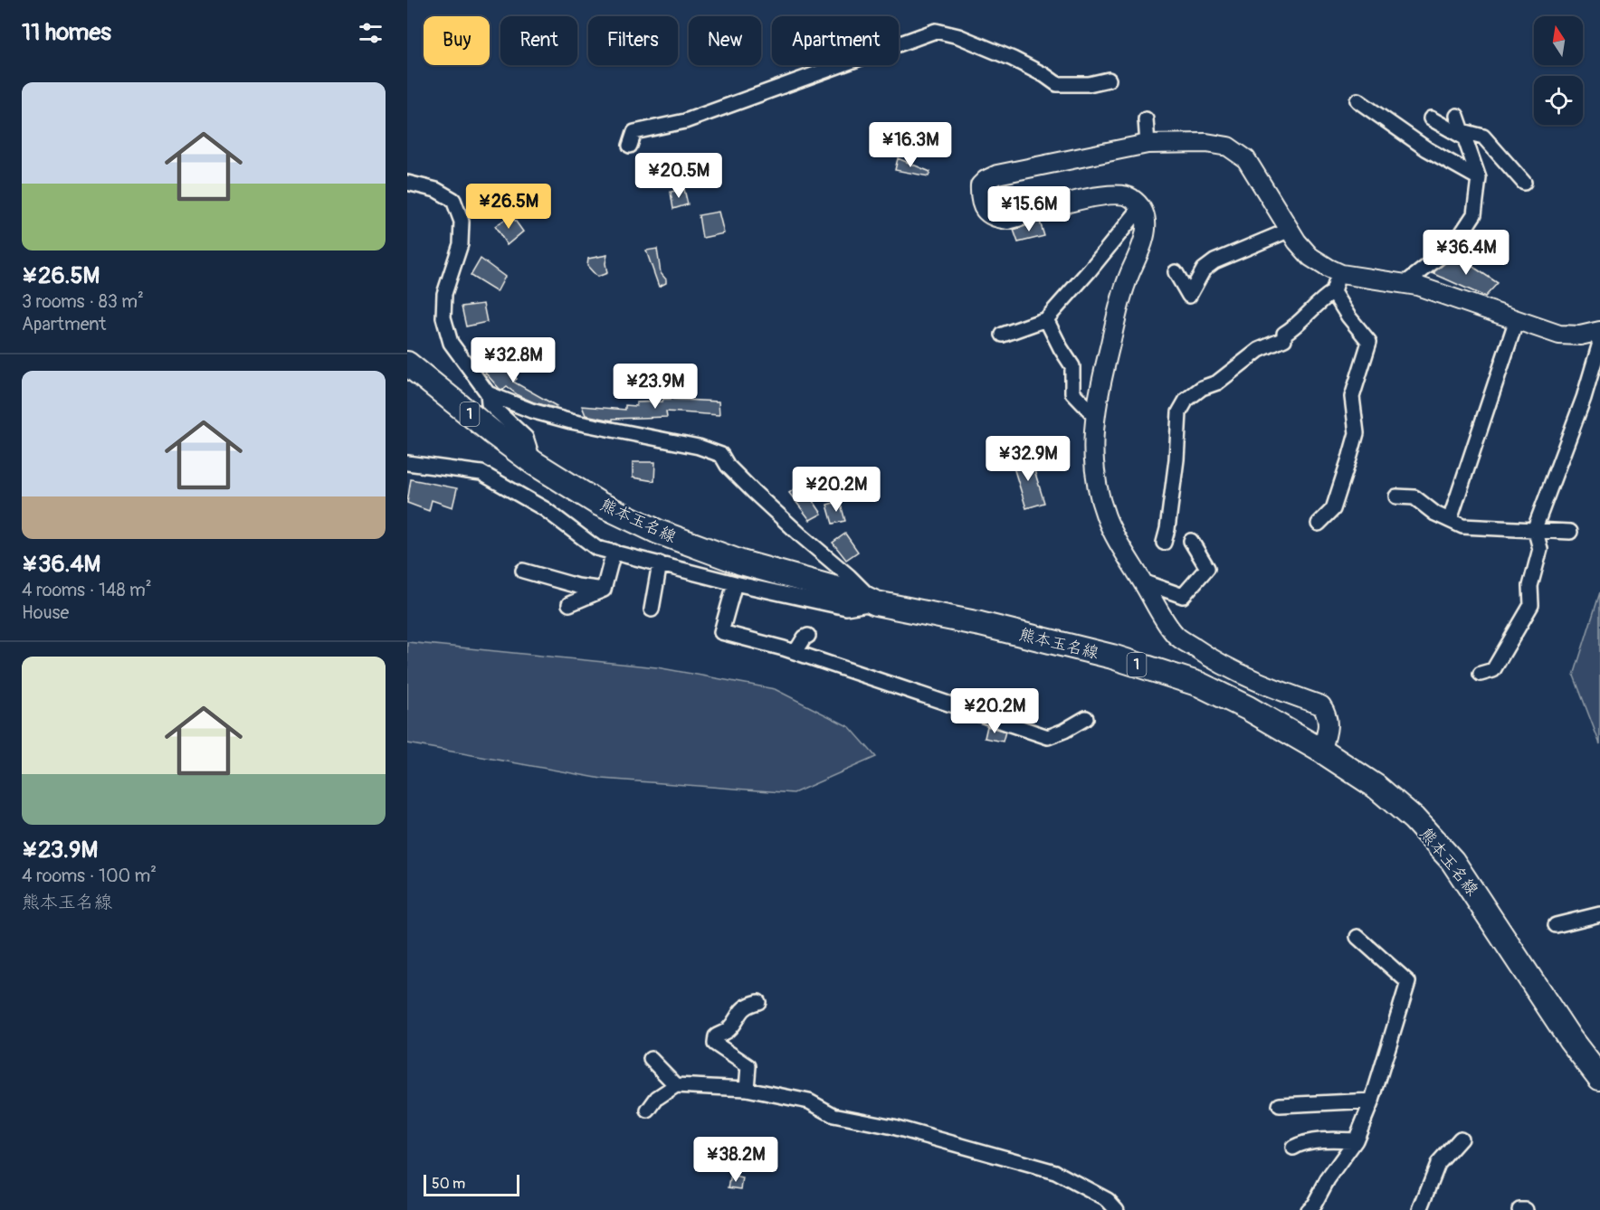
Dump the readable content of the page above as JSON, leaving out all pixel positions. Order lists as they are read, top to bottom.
{
  "streets": {
    "main road": ["1", "熊本玉名線"]
  },
  "scale_bar": "50 m",
  "north": "top",
  "page": {
    "heading": "11 homes",
    "chip": [
      "Buy",
      "Rent",
      "Filters",
      "New",
      "Apartment"
    ],
    "list": [
      {
        "name": "¥26.5M",
        "note": "3 rooms · 83 m² · Apartment"
      },
      {
        "name": "¥36.4M",
        "note": "4 rooms · 148 m² · House"
      },
      {
        "name": "¥23.9M",
        "note": "4 rooms · 100 m² · 熊本玉名線"
      }
    ],
    "price": [
      "¥16.3M",
      "¥20.5M",
      "¥26.5M",
      "¥15.6M",
      "¥36.4M",
      "¥32.8M",
      "¥23.9M",
      "¥32.9M",
      "¥20.2M",
      "¥20.2M",
      "¥38.2M"
    ],
    "scale": "50 m"
  }
}
